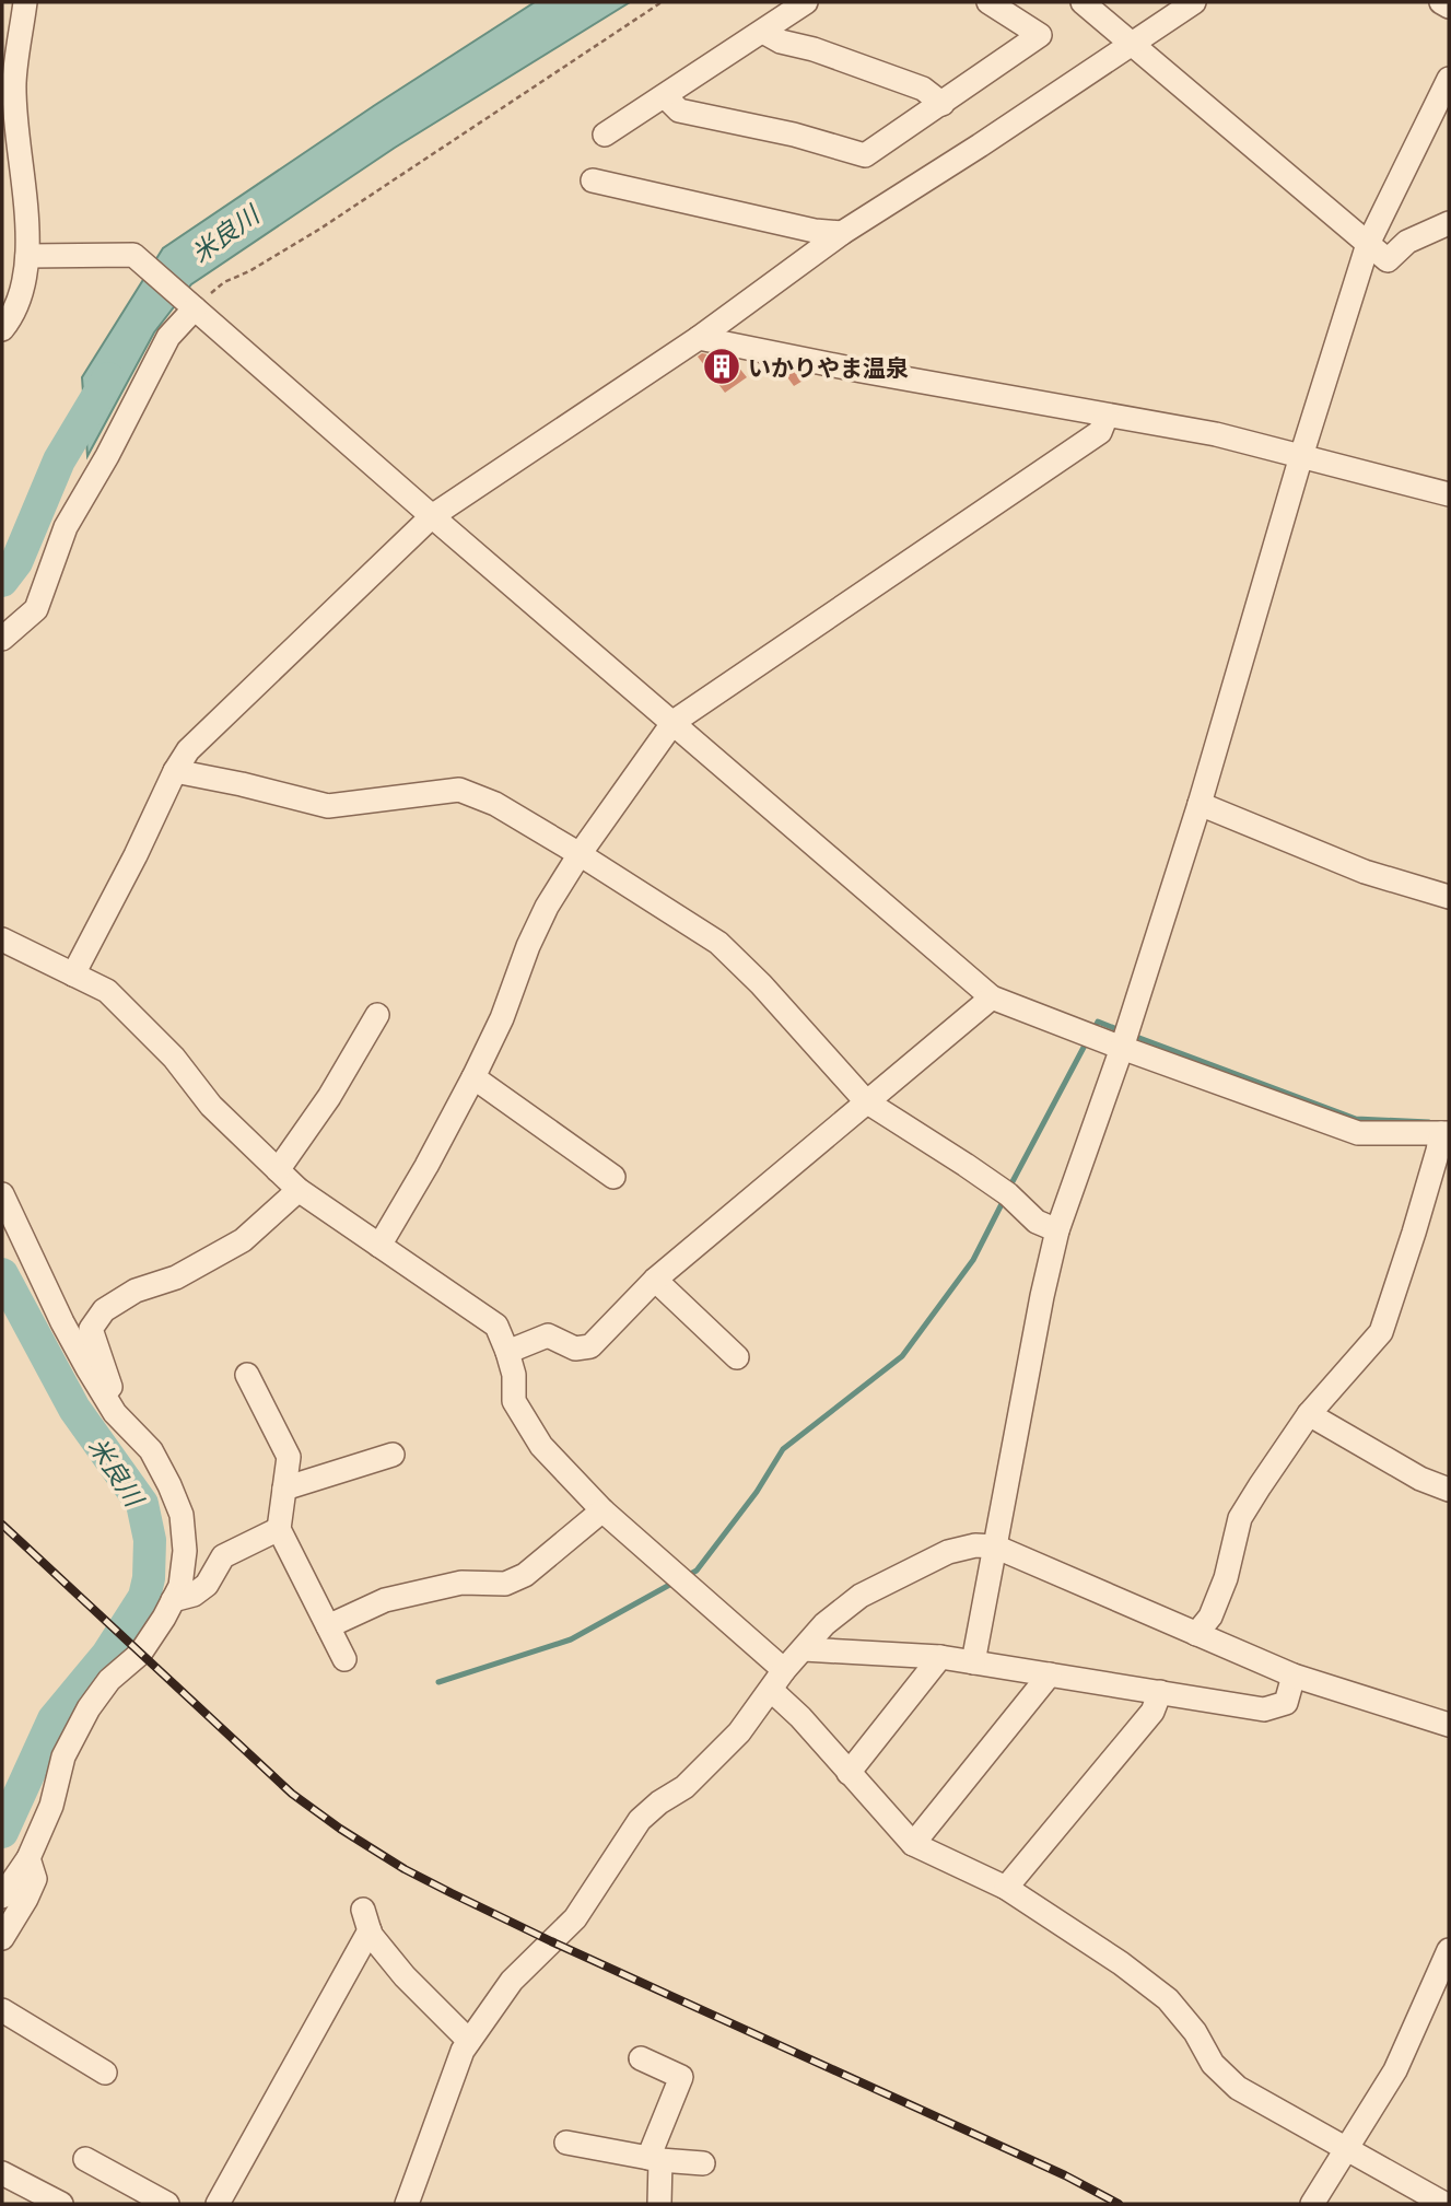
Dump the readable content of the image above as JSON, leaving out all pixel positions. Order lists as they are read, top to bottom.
{
  "water": ["米良川"],
  "places": {
    "building": ["いかりやま温泉"]
  }
}
